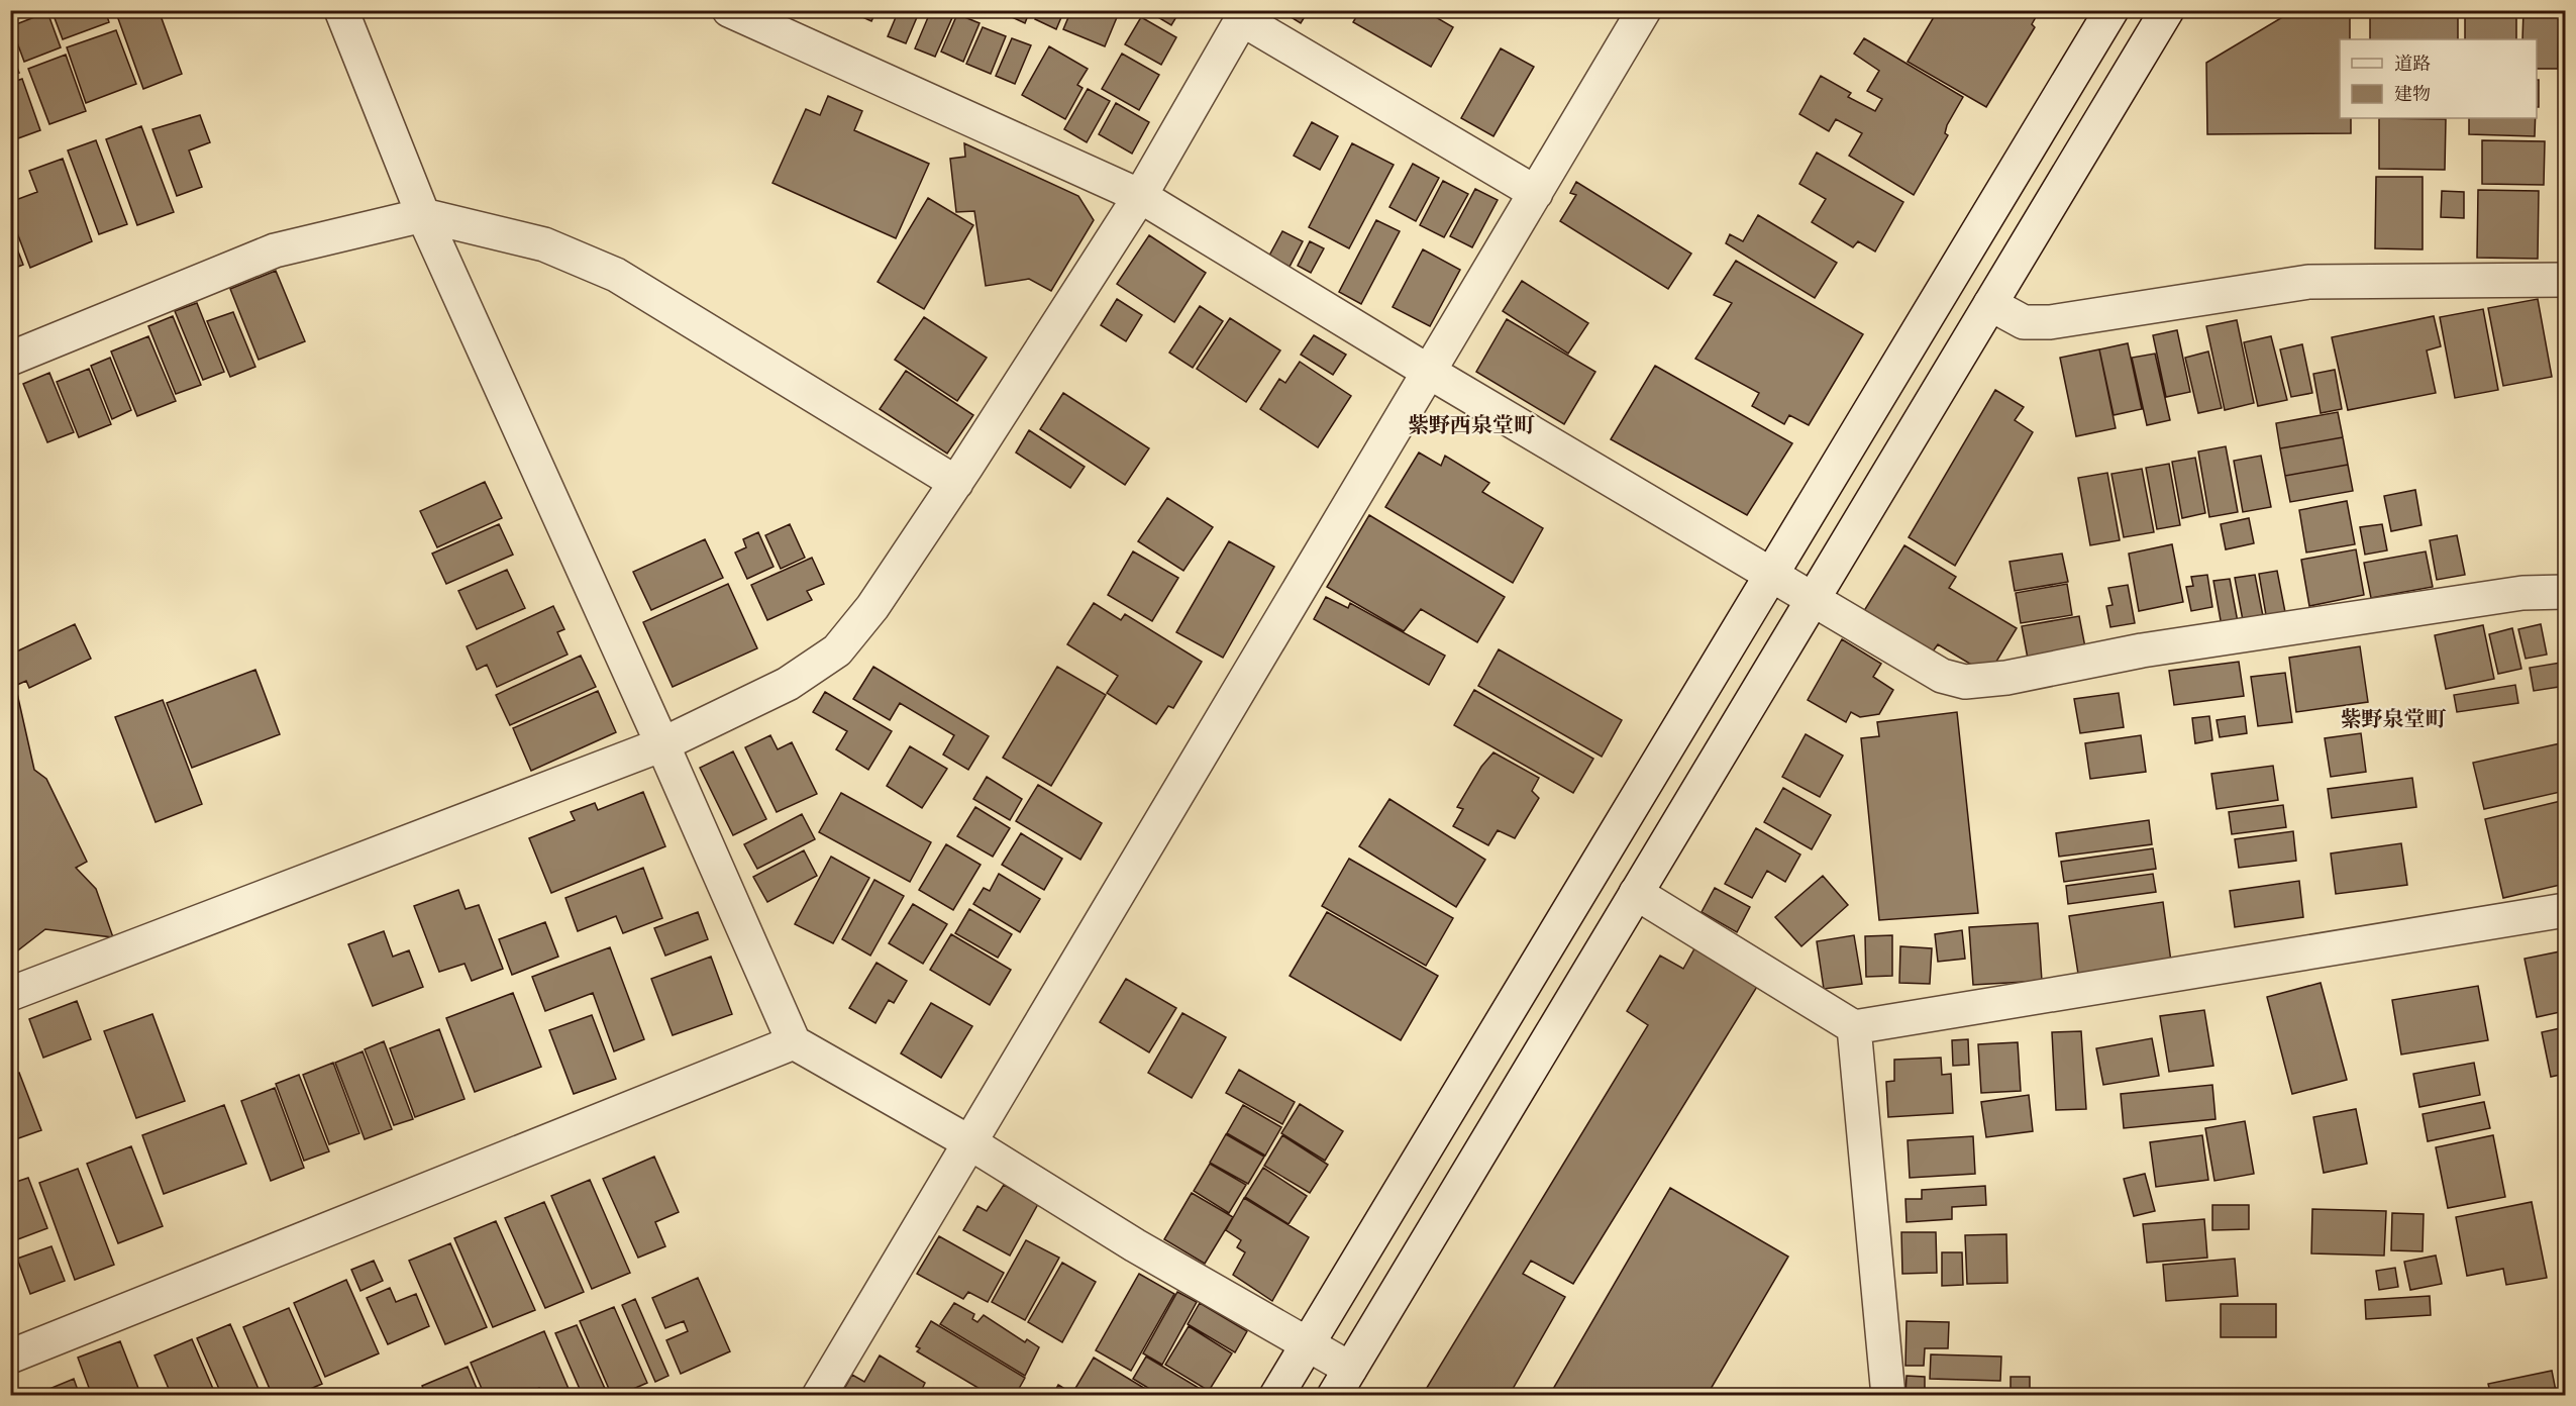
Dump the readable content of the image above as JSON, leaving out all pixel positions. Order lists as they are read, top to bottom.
{
  "districts": ["紫野西泉堂町", "紫野泉堂町"],
  "legend": ["道路", "建物"]
}
